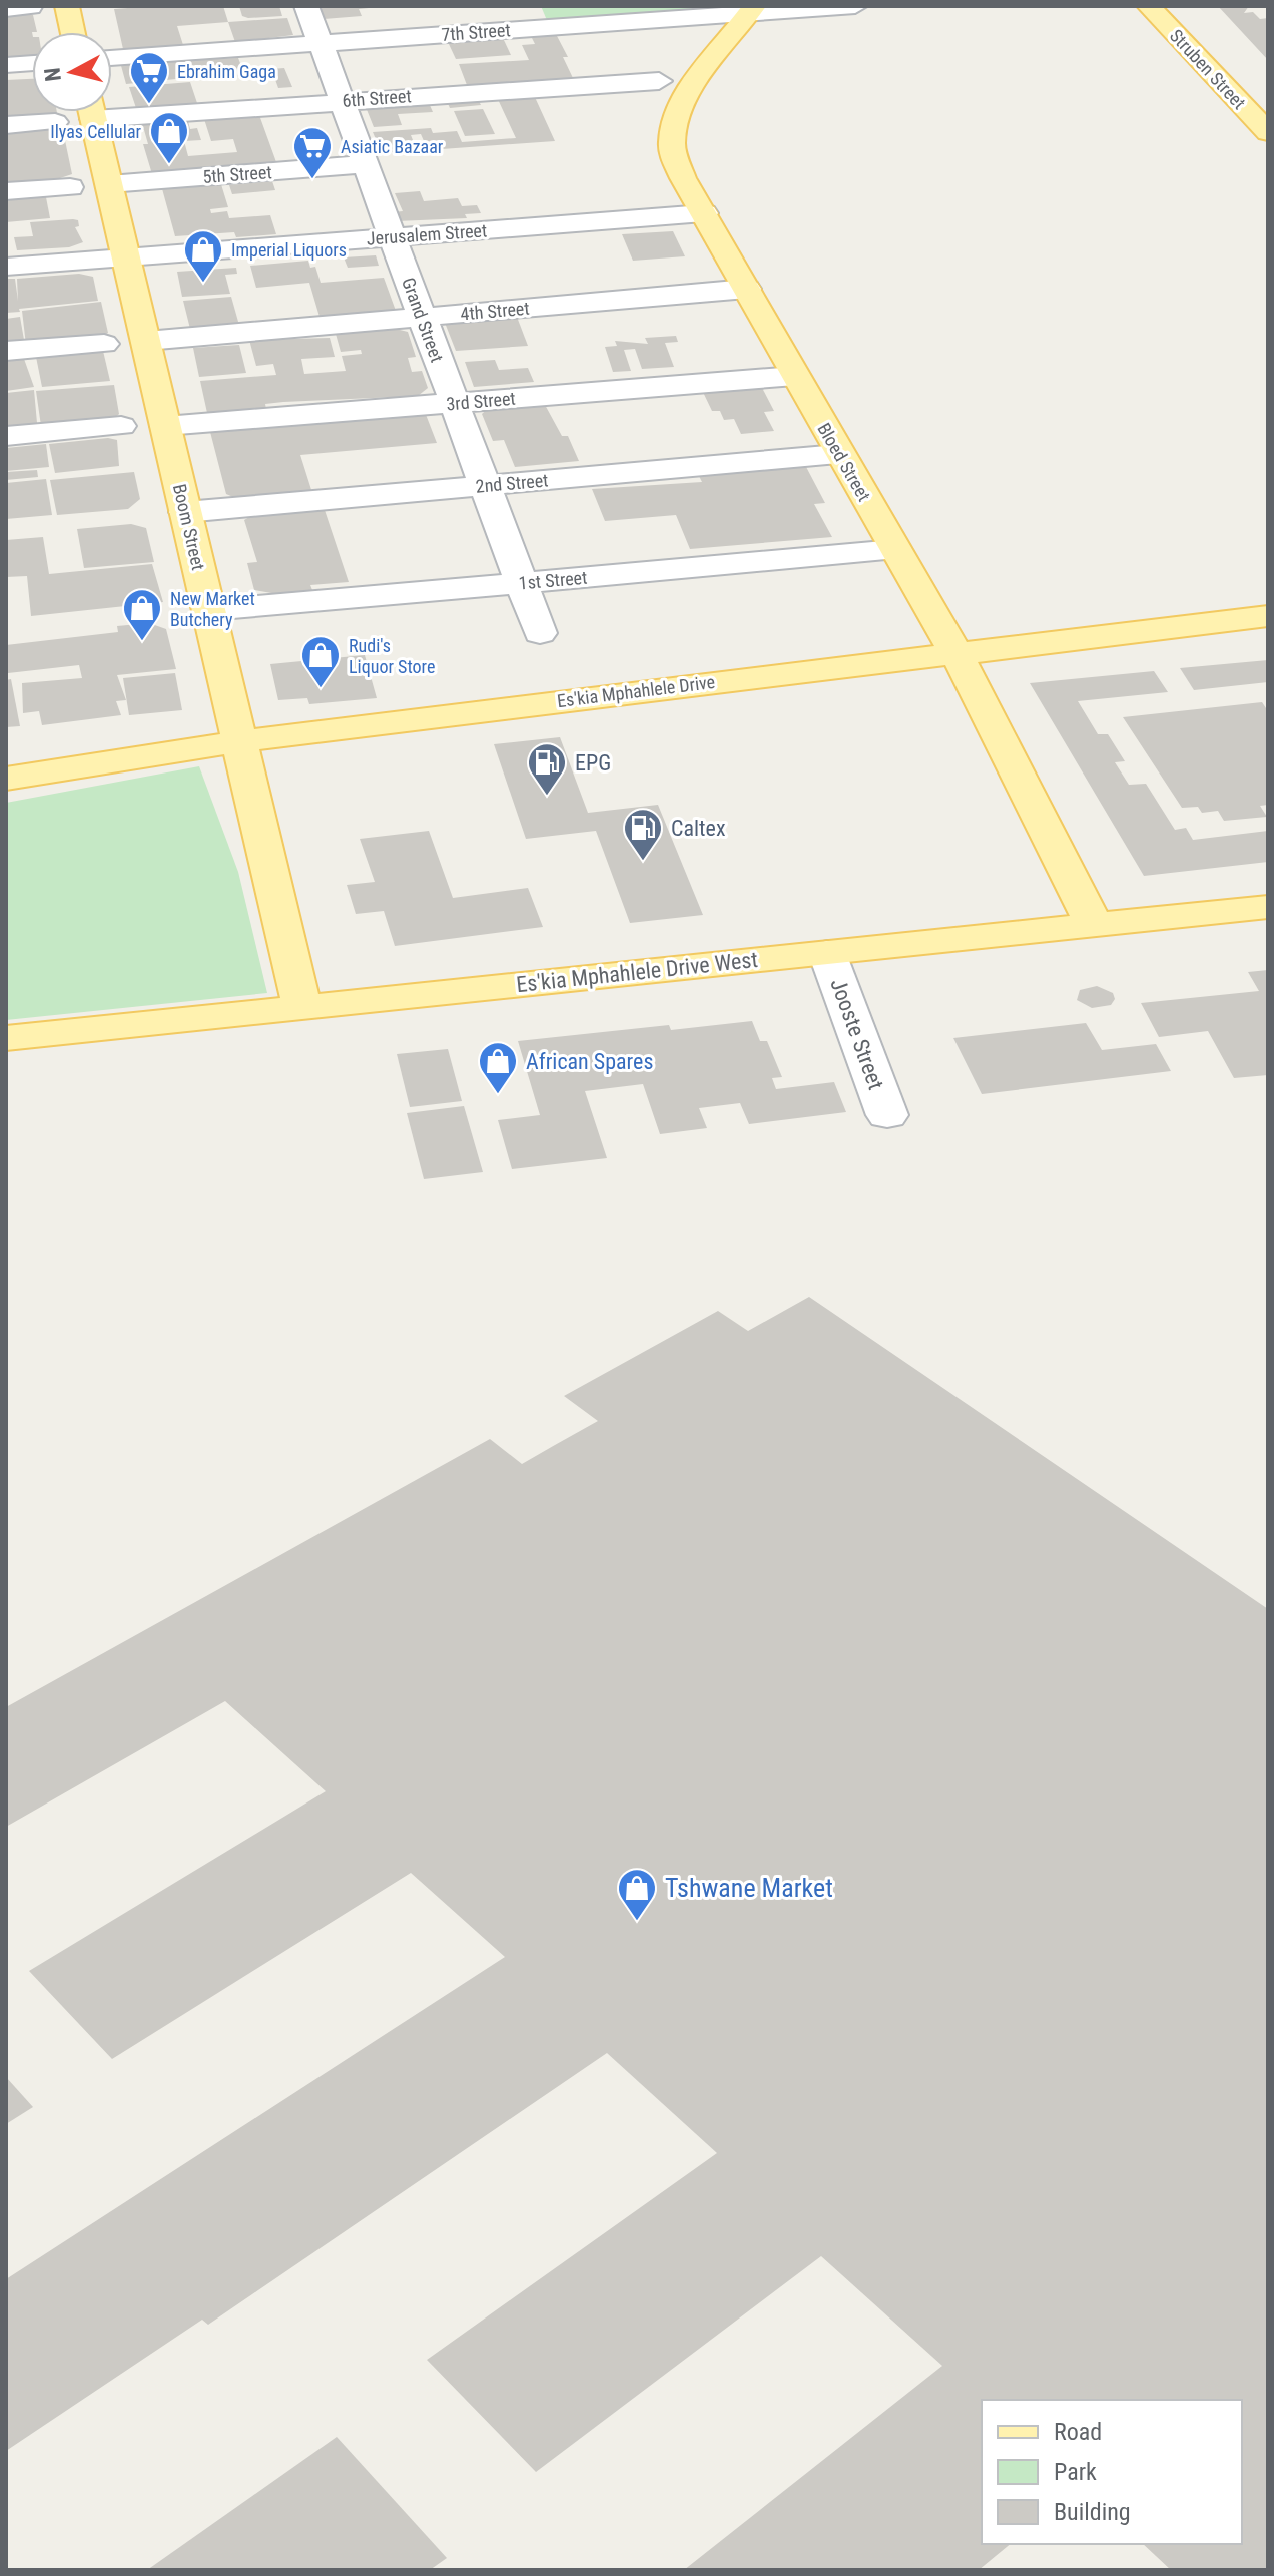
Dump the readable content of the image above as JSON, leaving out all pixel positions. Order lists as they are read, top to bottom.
{
  "streets": {
    "main road": [
      "Struben Street",
      "Bloed Street",
      "Boom Street",
      "Es'kia Mphahlele Drive",
      "Es'kia Mphahlele Drive West"
    ],
    "street": [
      "7th Street",
      "6th Street",
      "5th Street",
      "Jerusalem Street",
      "4th Street",
      "Grand Street",
      "3rd Street",
      "2nd Street",
      "1st Street",
      "Jooste Street"
    ]
  },
  "crossings": [
    ["7th Street", "Grand Street"],
    ["7th Street", "Bloed Street"],
    ["6th Street", "Grand Street"],
    ["5th Street", "Grand Street"],
    ["5th Street", "Boom Street"],
    ["Jerusalem Street", "Grand Street"],
    ["Jerusalem Street", "Bloed Street"],
    ["Jerusalem Street", "Boom Street"],
    ["4th Street", "Grand Street"],
    ["4th Street", "Bloed Street"],
    ["4th Street", "Boom Street"],
    ["Grand Street", "3rd Street"],
    ["Grand Street", "2nd Street"],
    ["Grand Street", "1st Street"],
    ["3rd Street", "Bloed Street"],
    ["3rd Street", "Boom Street"],
    ["Bloed Street", "2nd Street"],
    ["Bloed Street", "1st Street"],
    ["Bloed Street", "Es'kia Mphahlele Drive"],
    ["Bloed Street", "Es'kia Mphahlele Drive West"],
    ["2nd Street", "Boom Street"],
    ["Boom Street", "1st Street"],
    ["Boom Street", "Es'kia Mphahlele Drive"],
    ["Boom Street", "Es'kia Mphahlele Drive West"],
    ["Es'kia Mphahlele Drive West", "Jooste Street"]
  ],
  "places": {
    "supermarket": ["Ebrahim Gaga", "Asiatic Bazaar"],
    "shop": [
      "Ilyas Cellular",
      "Imperial Liquors",
      "New Market Butchery",
      "Rudi's Liquor Store",
      "African Spares",
      "Tshwane Market"
    ],
    "fuel station": ["EPG", "Caltex"]
  },
  "legend": ["Road", "Park", "Building"],
  "north": "left"
}
